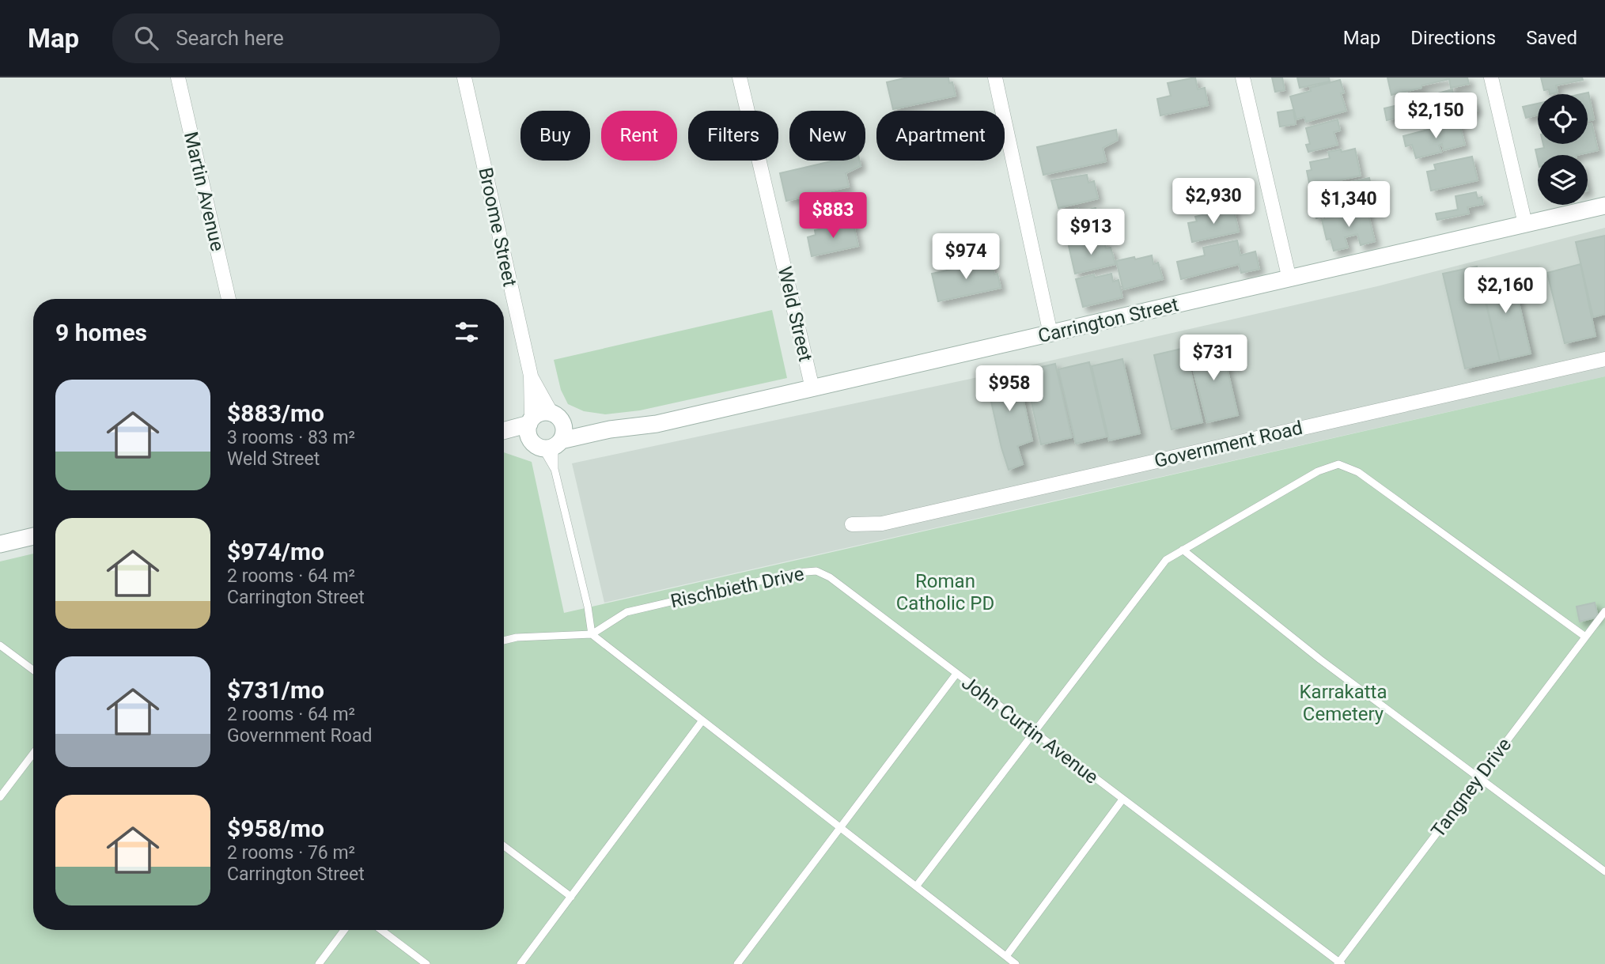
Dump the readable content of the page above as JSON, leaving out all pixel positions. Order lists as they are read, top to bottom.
{
  "streets": {
    "street": [
      "Martin Avenue",
      "Broome Street",
      "Weld Street",
      "Carrington Street",
      "Government Road"
    ],
    "lane": ["Rischbieth Drive", "John Curtin Avenue", "Tangney Drive"]
  },
  "crossings": [
    ["Broome Street", "Carrington Street"],
    ["Broome Street", "Rischbieth Drive"],
    ["Weld Street", "Carrington Street"],
    ["Rischbieth Drive", "John Curtin Avenue"],
    ["John Curtin Avenue", "Tangney Drive"]
  ],
  "parks": ["Roman Catholic PD", "Karrakatta Cemetery"],
  "page": {
    "header": "Map",
    "search": "Search here",
    "nav": ["Map", "Directions", "Saved"],
    "price": [
      "$2,150",
      "$2,930",
      "$1,340",
      "$883",
      "$913",
      "$974",
      "$2,160",
      "$731",
      "$958"
    ],
    "chip": [
      "Buy",
      "Rent",
      "Filters",
      "New",
      "Apartment"
    ],
    "heading": "9 homes",
    "list": [
      {
        "name": "$883/mo",
        "note": "3 rooms · 83 m² · Weld Street"
      },
      {
        "name": "$974/mo",
        "note": "2 rooms · 64 m² · Carrington Street"
      },
      {
        "name": "$731/mo",
        "note": "2 rooms · 64 m² · Government Road"
      },
      {
        "name": "$958/mo",
        "note": "2 rooms · 76 m² · Carrington Street"
      }
    ]
  }
}
